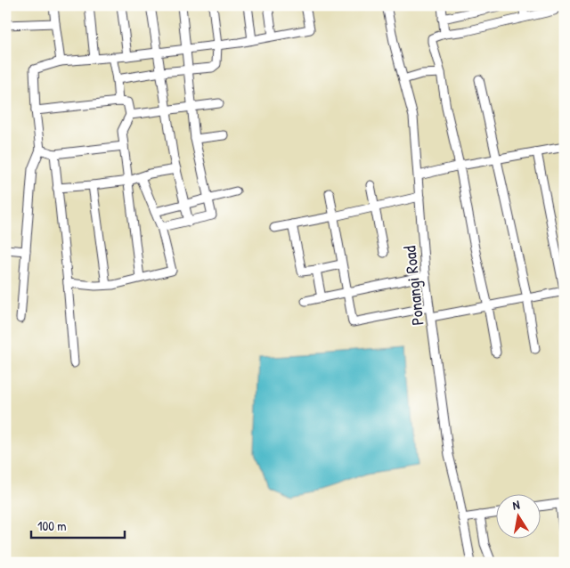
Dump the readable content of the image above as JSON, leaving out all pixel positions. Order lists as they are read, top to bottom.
{
  "streets": {
    "street": ["Ponangi Road"]
  },
  "scale_bar": "100 m",
  "north": "top"
}
